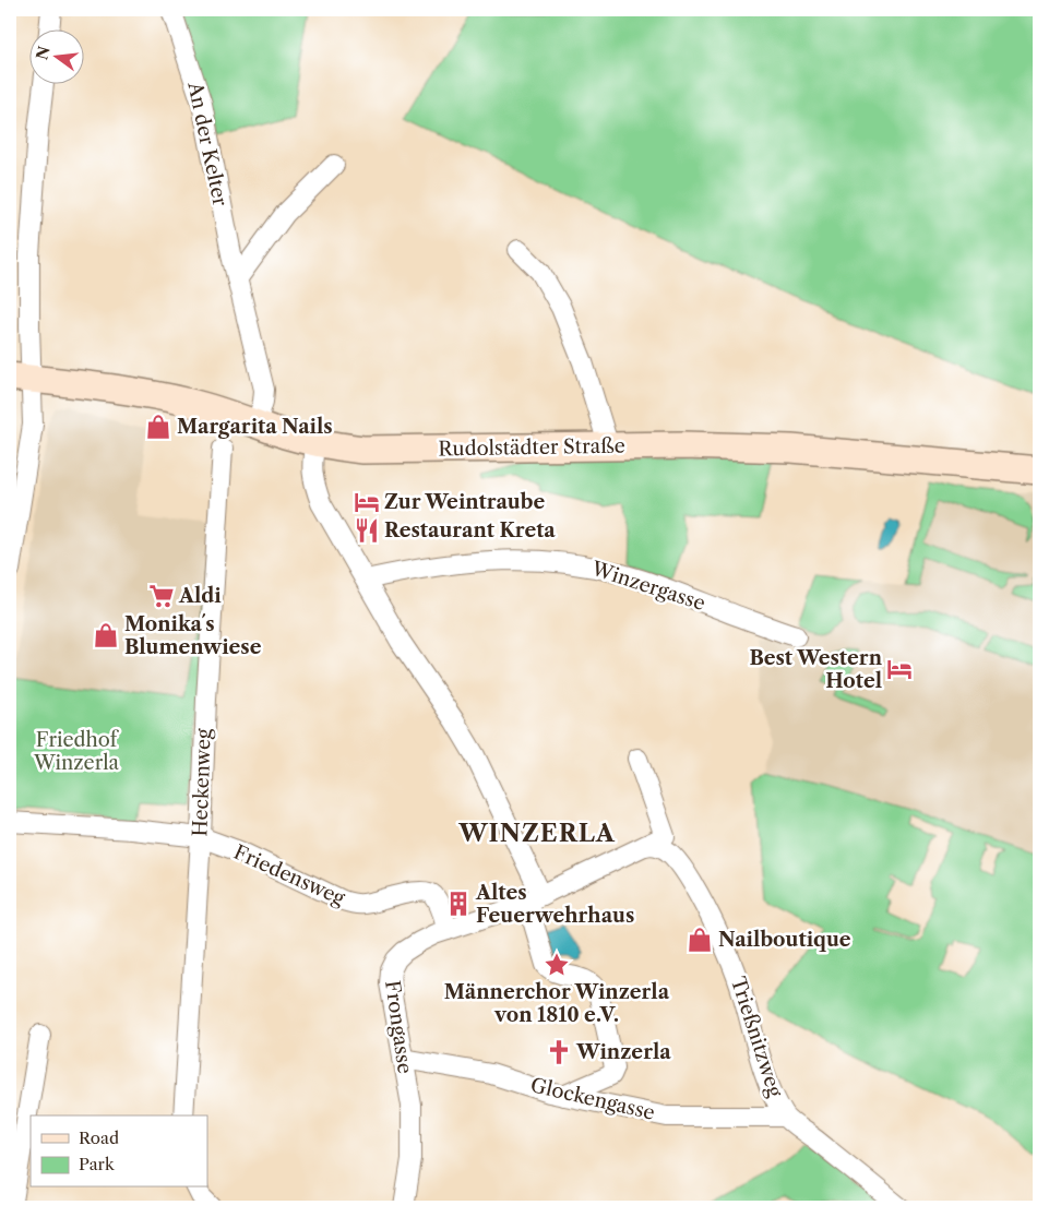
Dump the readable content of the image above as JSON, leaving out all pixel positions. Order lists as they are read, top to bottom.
{
  "streets": {
    "street": [
      "An der Kelter",
      "Rudolstädter Straße",
      "Winzergasse",
      "Heckenweg",
      "Friedensweg",
      "Frongasse",
      "Trießnitzweg",
      "Glockengasse"
    ]
  },
  "crossings": [
    ["An der Kelter", "Rudolstädter Straße"],
    ["Heckenweg", "Friedensweg"],
    ["Friedensweg", "Frongasse"],
    ["Frongasse", "Glockengasse"],
    ["Trießnitzweg", "Glockengasse"]
  ],
  "districts": ["WINZERLA"],
  "parks": ["Friedhof Winzerla"],
  "places": {
    "shop": ["Margarita Nails", "Monika´s Blumenwiese", "Nailboutique"],
    "hotel": ["Zur Weintraube", "Best Western Hotel"],
    "restaurant": ["Restaurant Kreta"],
    "supermarket": ["Aldi"],
    "building": ["Altes Feuerwehrhaus"],
    "place": ["Männerchor Winzerla von 1810 e.V."],
    "church": ["Winzerla"]
  },
  "legend": ["Road", "Park"],
  "north": "left"
}
